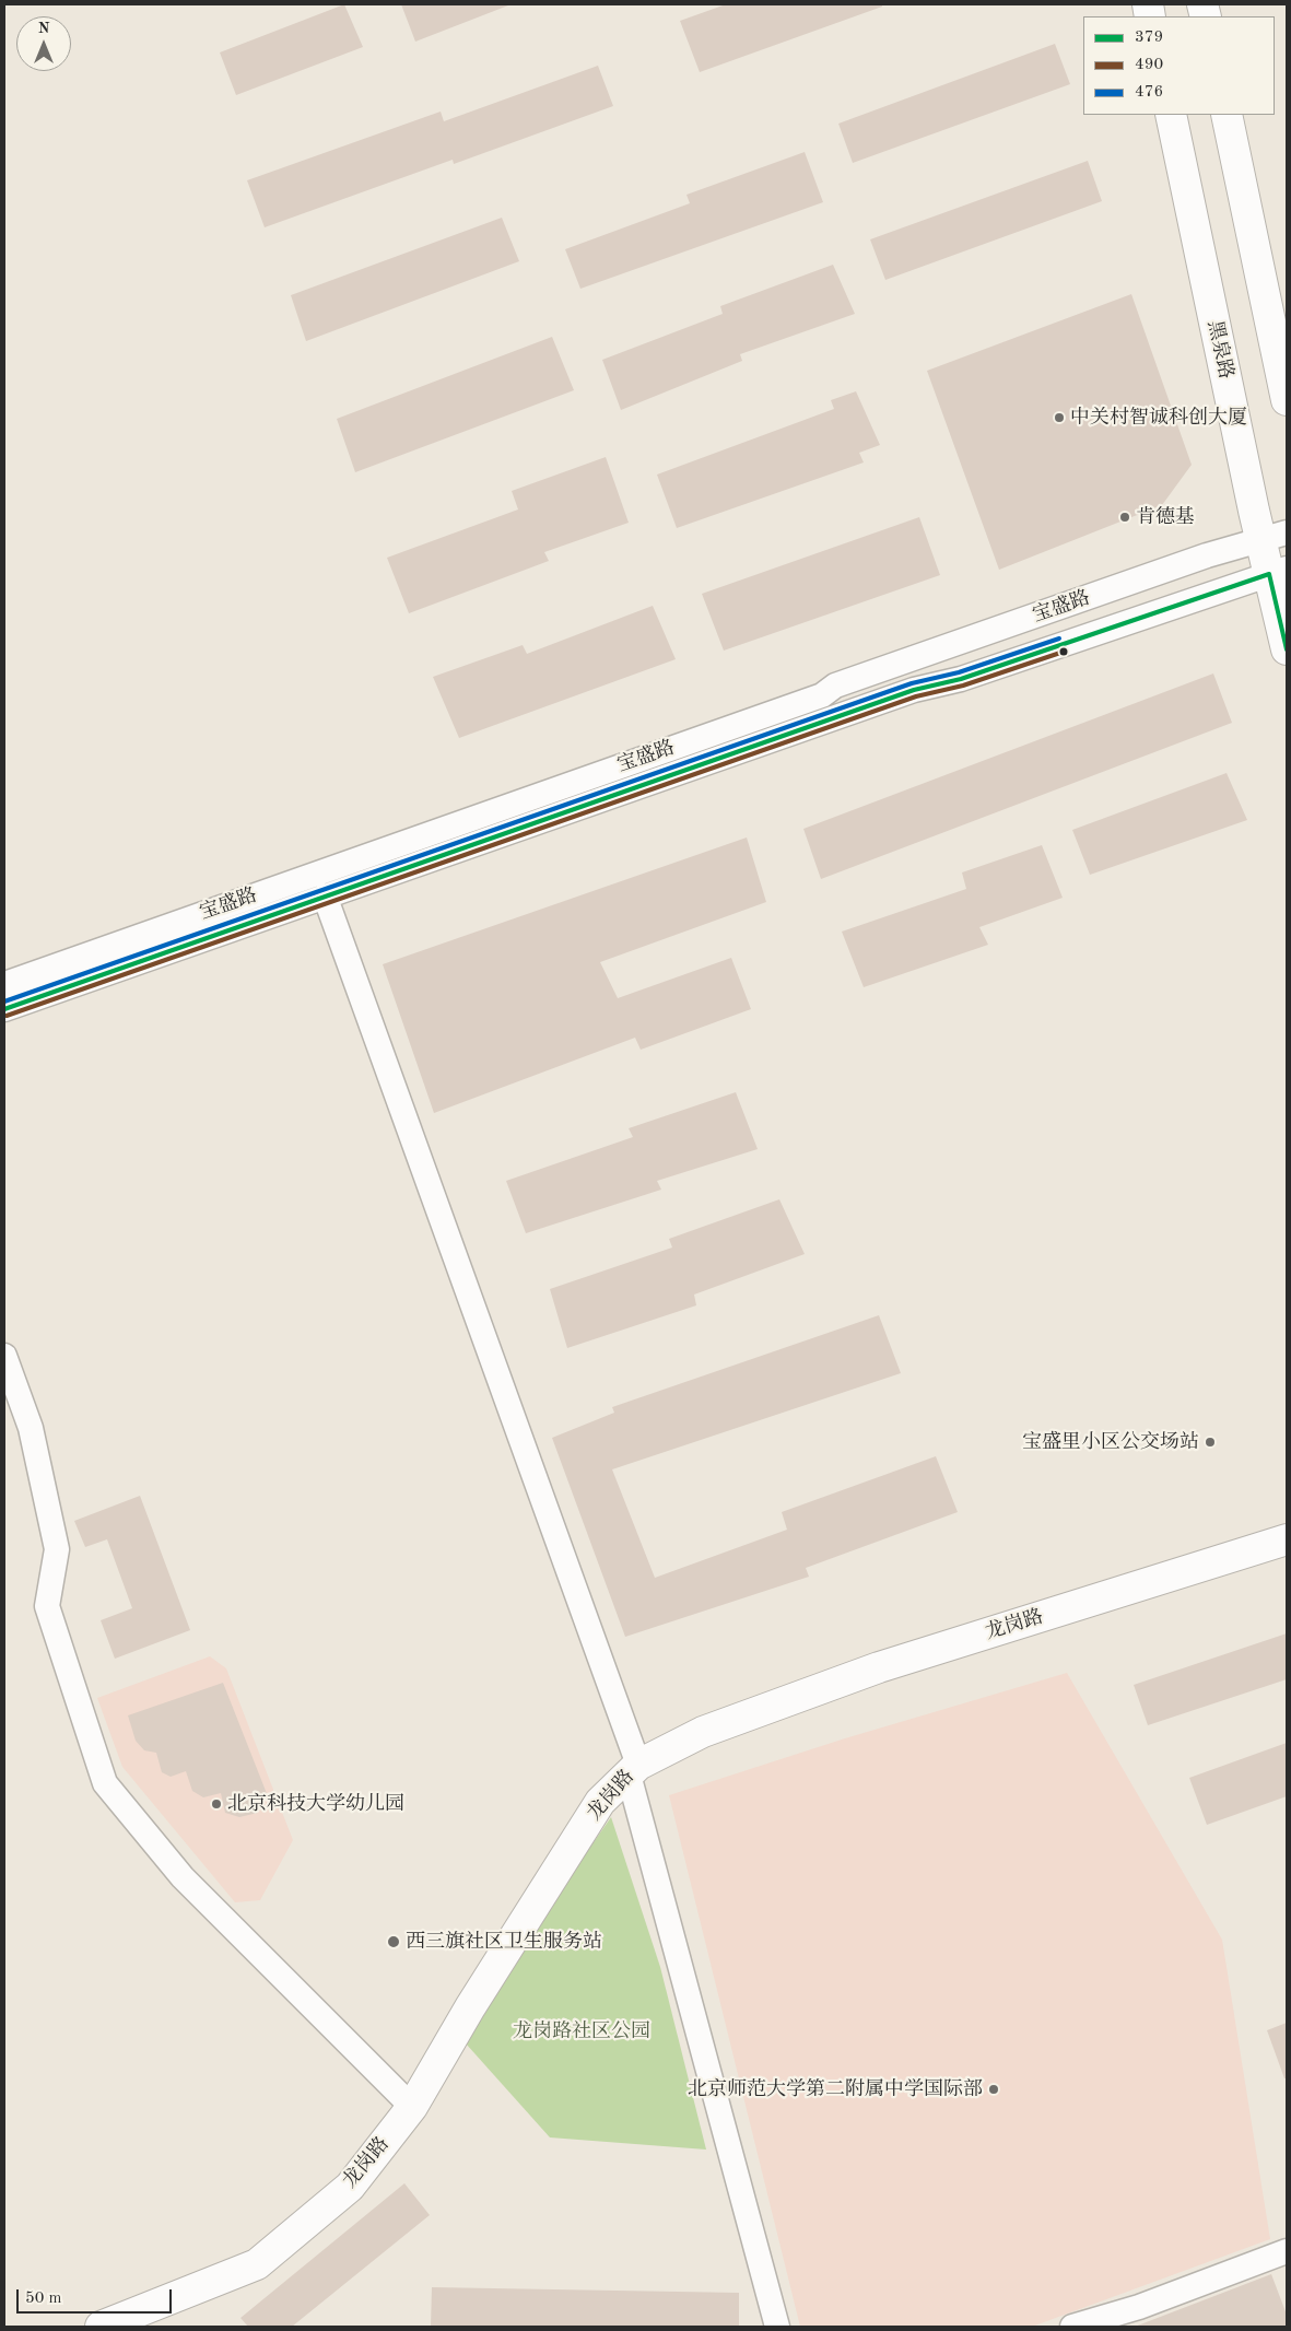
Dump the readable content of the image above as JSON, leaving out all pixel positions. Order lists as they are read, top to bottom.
{
  "streets": {
    "main road": ["黑泉路", "龙岗路"],
    "street": ["宝盛路"]
  },
  "crossings": [
    ["黑泉路", "宝盛路"]
  ],
  "parks": ["龙岗路社区公园"],
  "places": [
    "中关村智诚科创大厦",
    "肯德基",
    "宝盛里小区公交场站",
    "北京科技大学幼儿园",
    "西三旗社区卫生服务站",
    "北京师范大学第二附属中学国际部"
  ],
  "lines": ["transit line 379", "transit line 476", "transit line 490"],
  "legend": ["379", "490", "476"],
  "scale_bar": "50 m",
  "north": "top"
}
